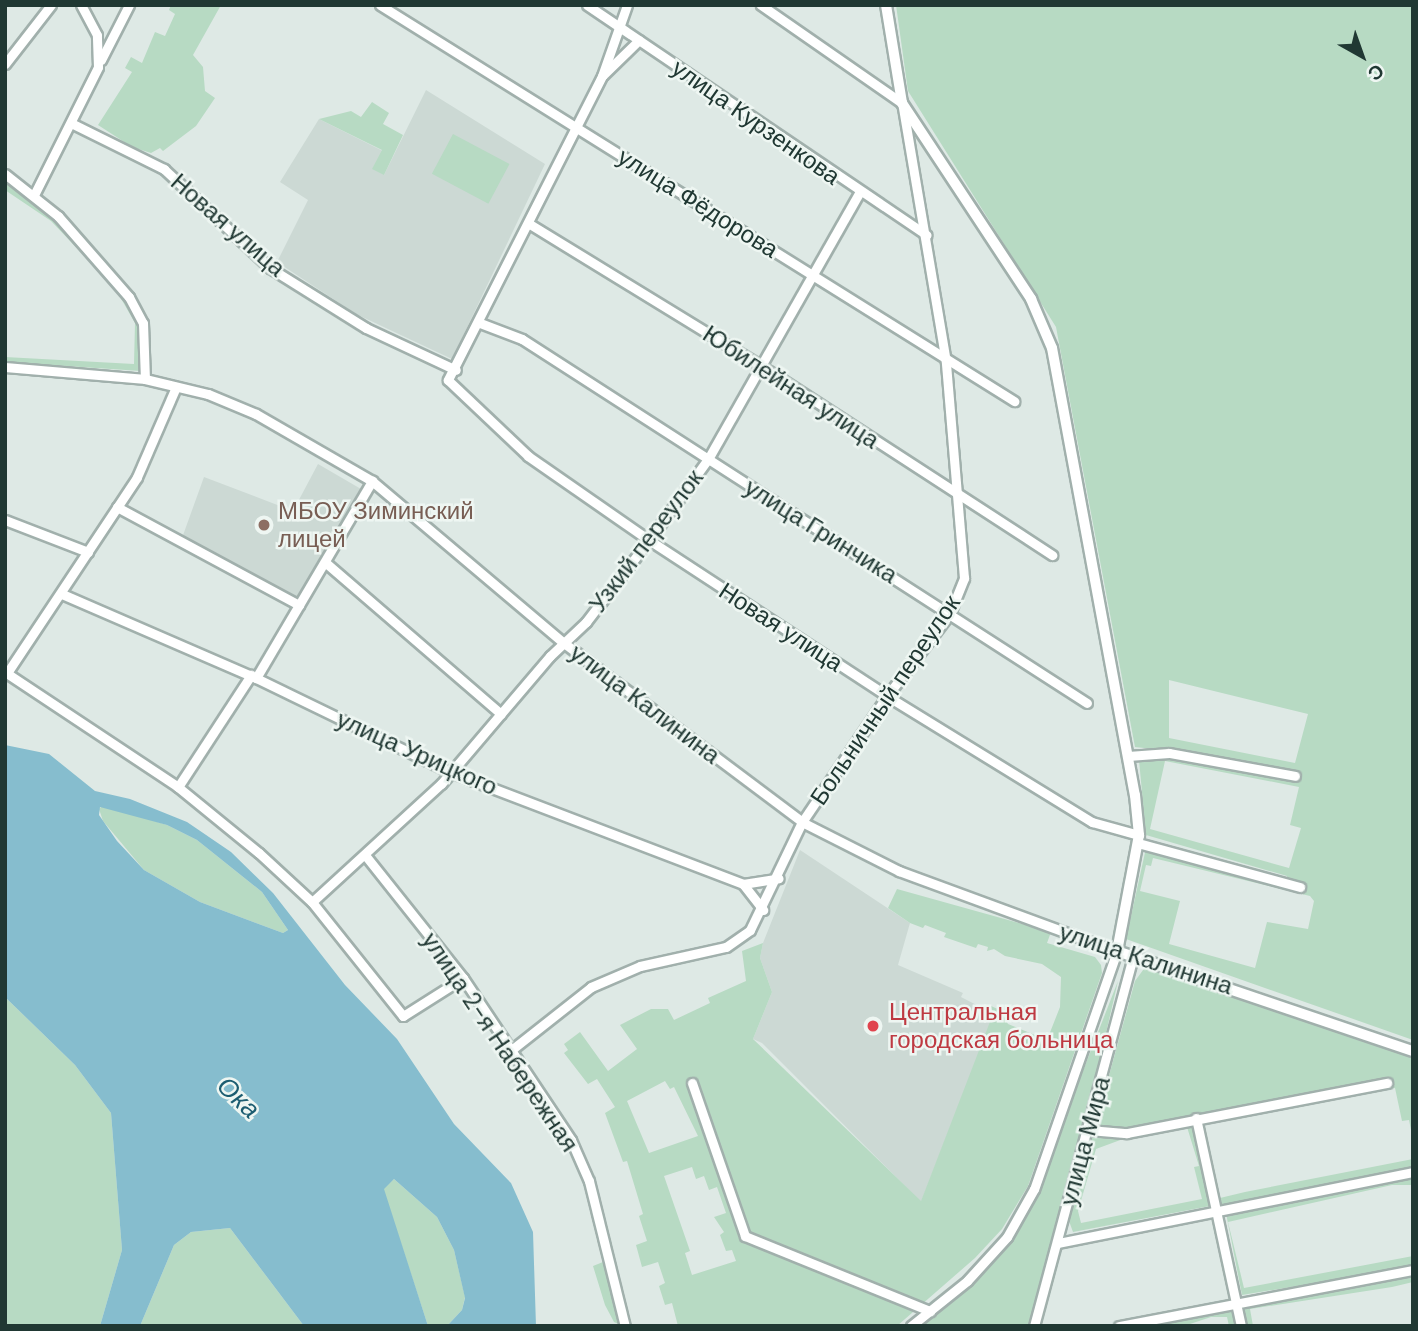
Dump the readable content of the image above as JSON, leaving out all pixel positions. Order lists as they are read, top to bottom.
{
  "streets": {
    "street": [
      "улица Курзенкова",
      "улица Фёдорова",
      "Новая улица",
      "Юбилейная улица",
      "улица Гринчика",
      "Узкий переулок",
      "Больничный переулок",
      "улица Калинина",
      "улица Урицкого",
      "улица 2-я Набережная",
      "улица Мира"
    ]
  },
  "crossings": [
    ["улица Курзенкова", "Узкий переулок"],
    ["улица Курзенкова", "Больничный переулок"],
    ["улица Фёдорова", "Узкий переулок"],
    ["улица Фёдорова", "Больничный переулок"],
    ["Новая улица", "Узкий переулок"],
    ["Новая улица", "Больничный переулок"],
    ["Юбилейная улица", "Узкий переулок"],
    ["Юбилейная улица", "Больничный переулок"],
    ["улица Гринчика", "Узкий переулок"],
    ["улица Гринчика", "Больничный переулок"],
    ["Узкий переулок", "улица Калинина"],
    ["Узкий переулок", "улица Урицкого"],
    ["Узкий переулок", "улица 2-я Набережная"],
    ["Больничный переулок", "улица Калинина"],
    ["Больничный переулок", "улица 2-я Набережная"],
    ["улица Калинина", "улица Мира"]
  ],
  "water": ["Ока"],
  "places": ["МБОУ Зиминский лицей", "Центральная городская больница"],
  "north": "bottom right"
}
